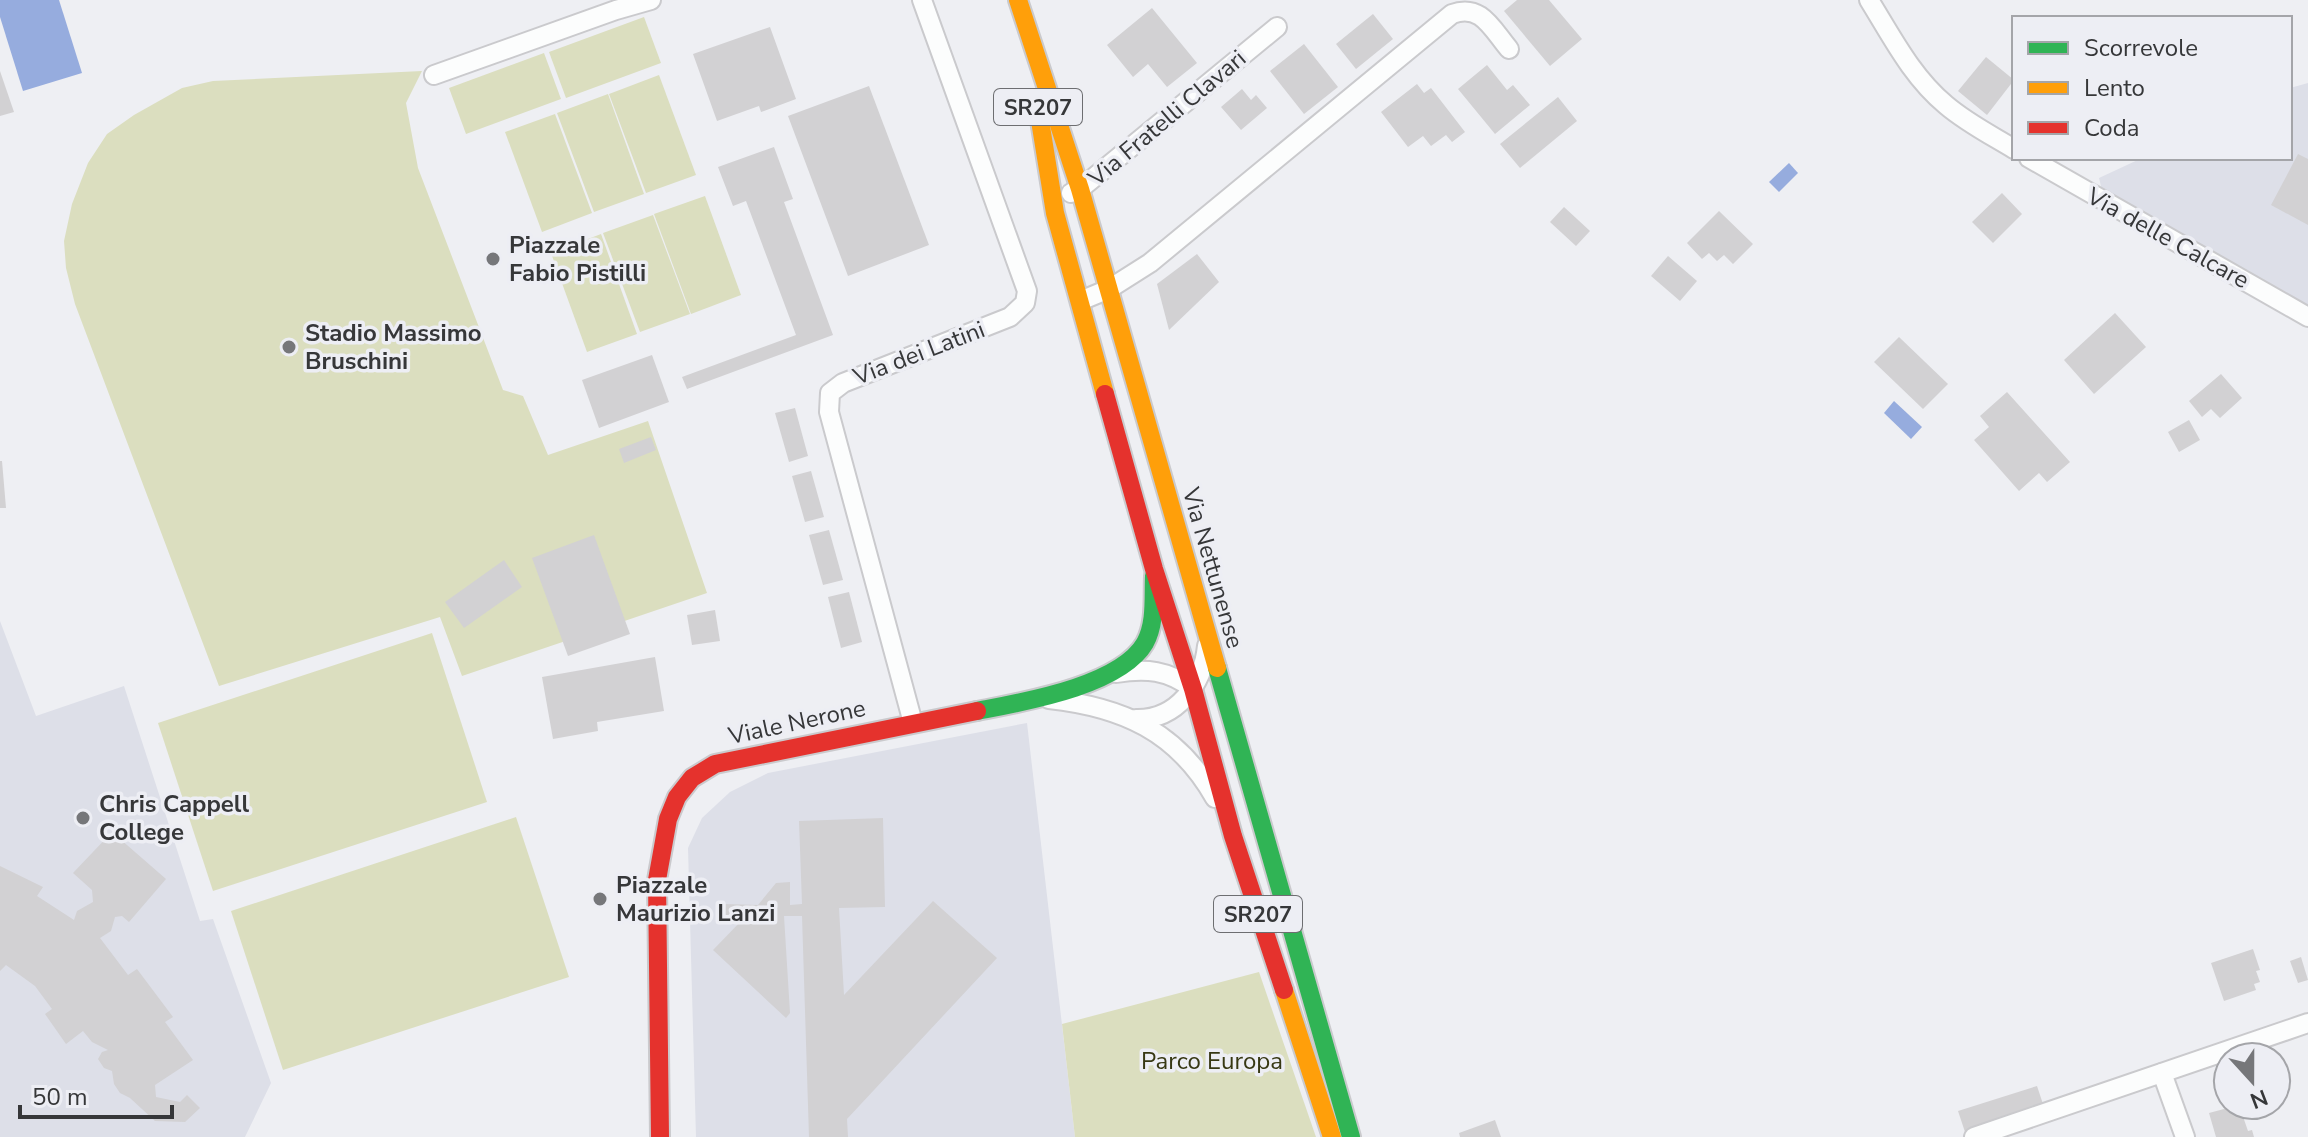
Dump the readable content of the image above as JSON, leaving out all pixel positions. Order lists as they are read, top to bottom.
{
  "streets": {
    "main road": ["SR207", "Via Nettunense", "Viale Nerone"],
    "street": ["Via Fratelli Clavari", "Via delle Calcare", "Via dei Latini"]
  },
  "crossings": [
    ["Via Fratelli Clavari", "Via Nettunense"],
    ["Via dei Latini", "Viale Nerone"],
    ["Via Nettunense", "Viale Nerone"]
  ],
  "parks": ["Parco Europa"],
  "places": [
    "Piazzale Fabio Pistilli",
    "Stadio Massimo Bruschini",
    "Chris Cappell College",
    "Piazzale Maurizio Lanzi"
  ],
  "legend": ["Scorrevole", "Lento", "Coda"],
  "scale_bar": "50 m",
  "north": "bottom"
}
